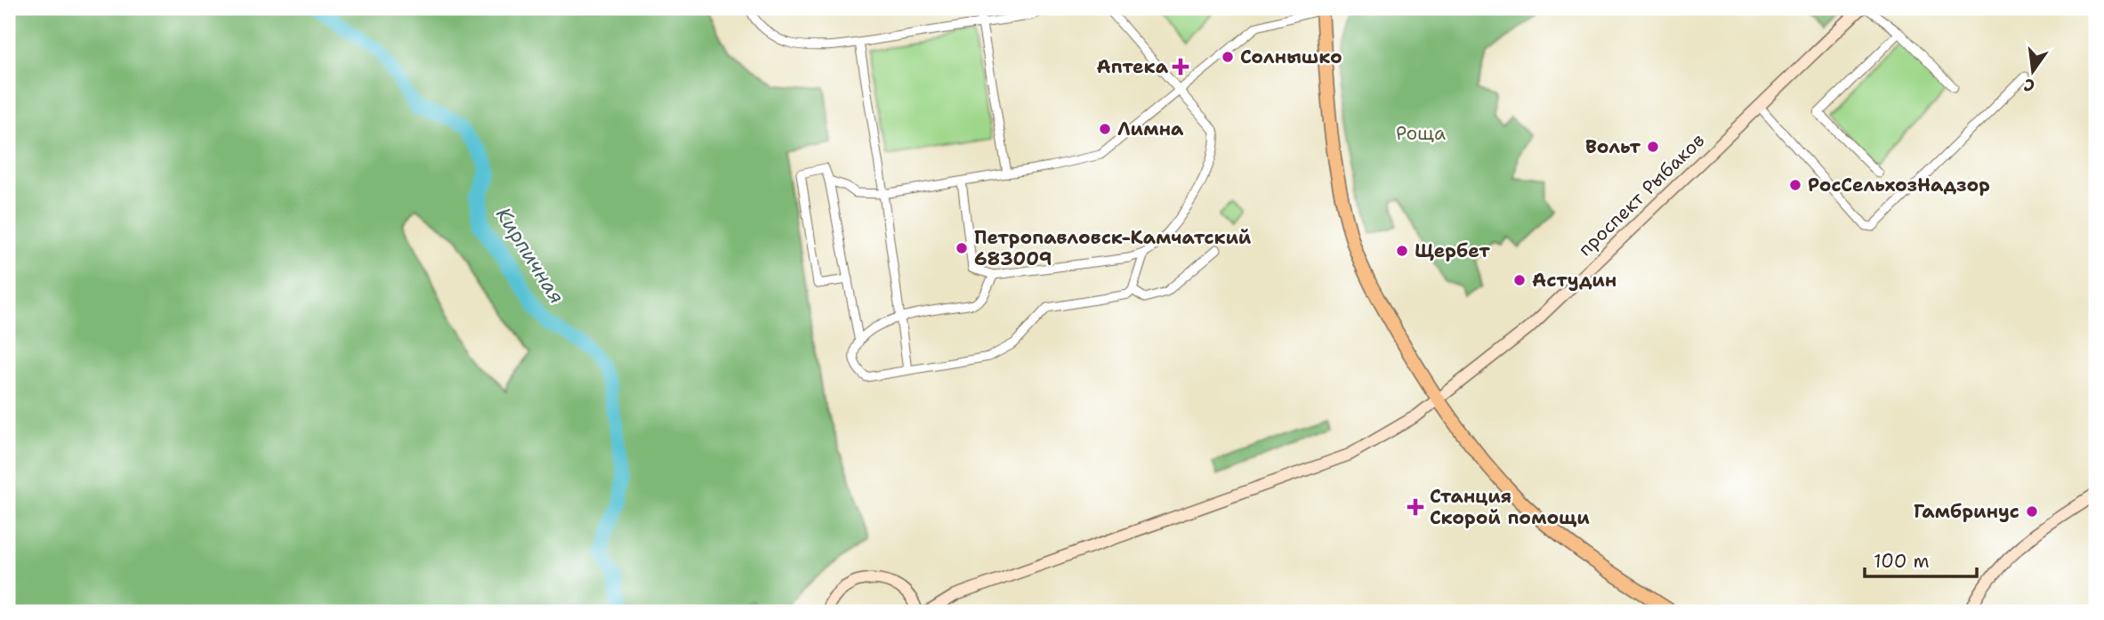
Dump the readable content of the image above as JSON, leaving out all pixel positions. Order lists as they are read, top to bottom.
{
  "streets": {
    "main road": ["проспект Рыбаков"]
  },
  "water": ["Кирпичная"],
  "parks": ["Роща"],
  "places": {
    "other": [
      "Солнышко",
      "Лимна",
      "Вольт",
      "РосСельхозНадзор",
      "Петропавловск-Камчатский 683009",
      "Щербет",
      "Астудин",
      "Гамбринус"
    ],
    "health": ["Аптека", "Станция Скорой помощи"]
  },
  "scale_bar": "100 m",
  "north": "bottom"
}
